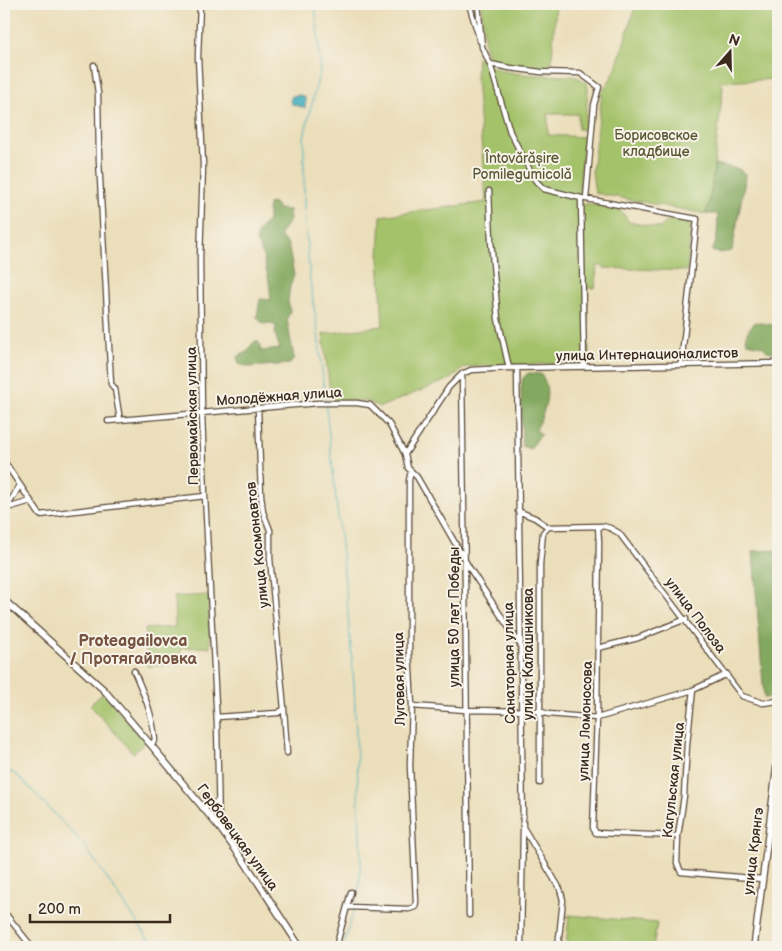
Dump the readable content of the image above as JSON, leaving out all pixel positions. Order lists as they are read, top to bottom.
{
  "streets": {
    "street": [
      "улица Интернационалистов",
      "Молодёжная улица",
      "Первомайская улица",
      "улица Космонавтов",
      "улица Полоза",
      "улица 50 лет Победы",
      "улица Калашникова",
      "Санаторная улица",
      "Луговая улица",
      "улица Ломоносова",
      "Кагульская улица",
      "Гербовецкая улица",
      "улица Крянгэ"
    ]
  },
  "crossings": [
    ["улица Интернационалистов", "Санаторная улица"],
    ["Молодёжная улица", "Первомайская улица"],
    ["Молодёжная улица", "улица Космонавтов"],
    ["Первомайская улица", "Гербовецкая улица"],
    ["улица Полоза", "улица Ломоносова"],
    ["улица Ломоносова", "Кагульская улица"],
    ["Кагульская улица", "улица Крянгэ"]
  ],
  "districts": ["Proteagailovca / Протягайловка"],
  "parks": ["Борисовское кладбище", "Întovărășire Pomilegumicolă"],
  "scale_bar": "200 m",
  "north": "top"
}
